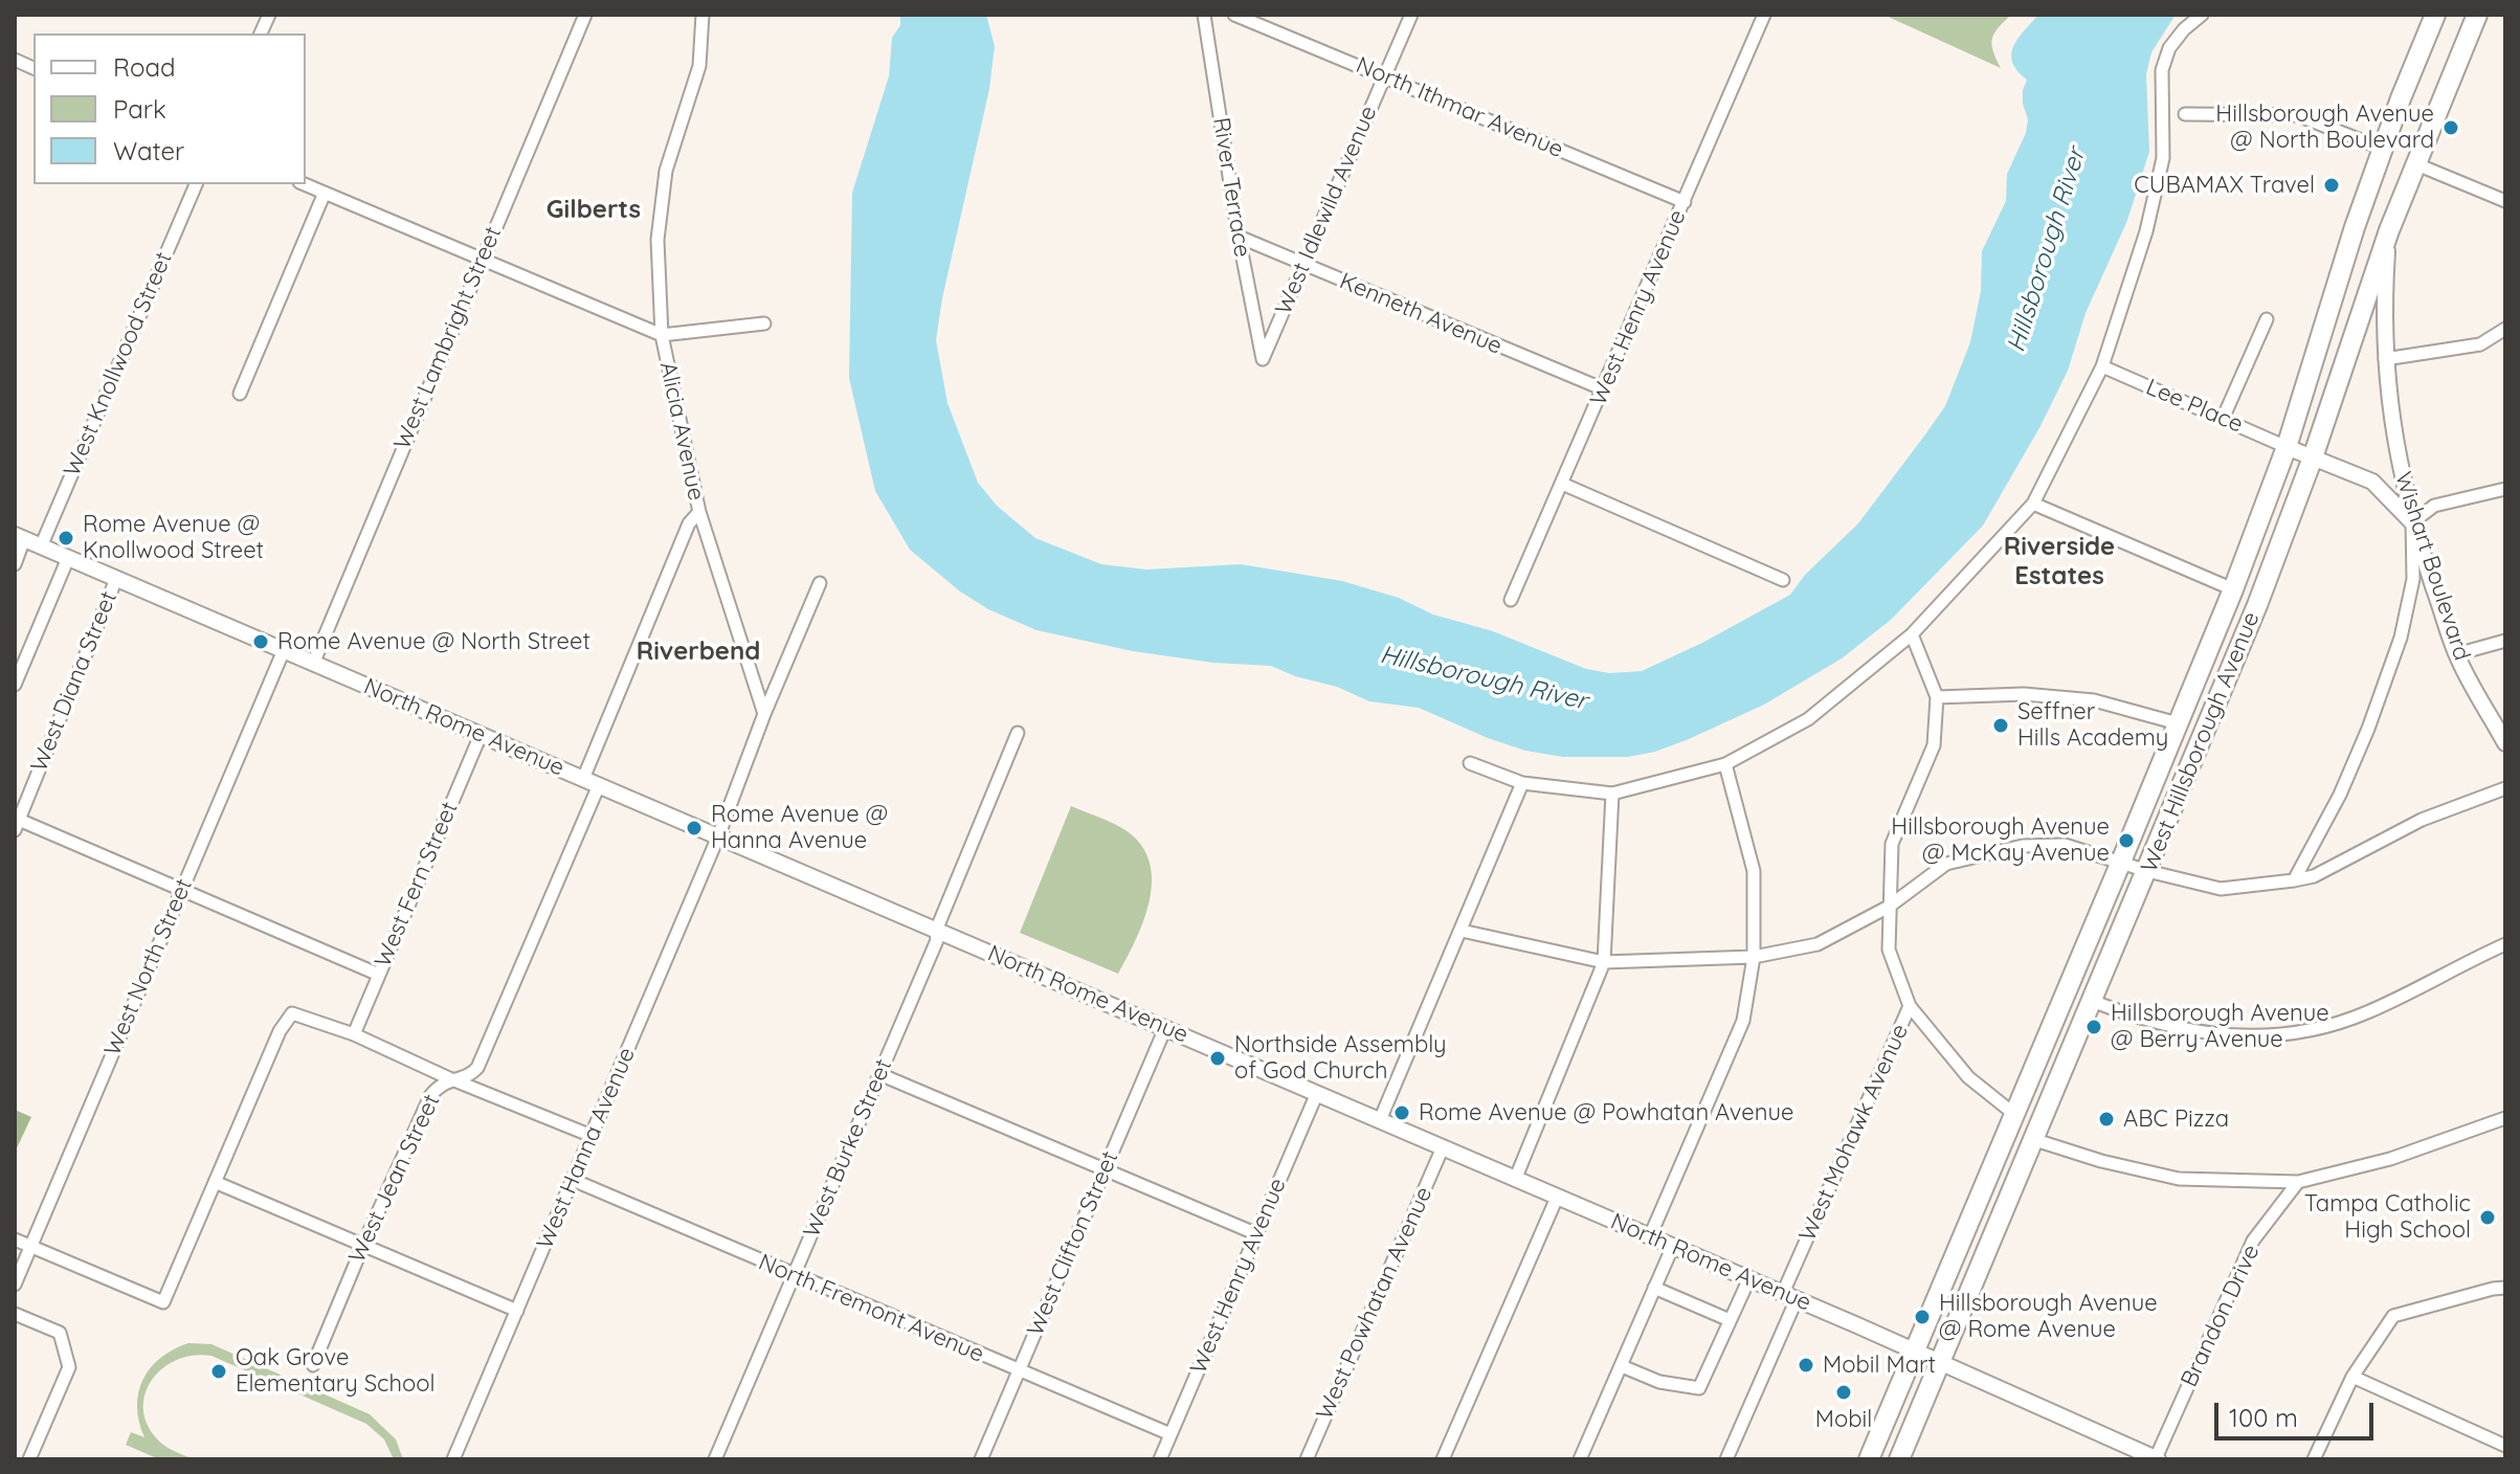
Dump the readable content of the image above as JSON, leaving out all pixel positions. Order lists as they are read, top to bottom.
{
  "streets": {
    "main road": ["West Hillsborough Avenue"],
    "street": [
      "North Ithmar Avenue",
      "River Terrace",
      "West Idlewild Avenue",
      "West Henry Avenue",
      "Kenneth Avenue",
      "West Lambright Street",
      "West Knollwood Street",
      "Lee Place",
      "Alicia Avenue",
      "Wishart Boulevard",
      "West Diana Street",
      "North Rome Avenue",
      "West Fern Street",
      "West North Street",
      "West Mohawk Avenue",
      "West Hanna Avenue",
      "West Burke Street",
      "West Jean Street",
      "West Clifton Street",
      "West Powhatan Avenue",
      "North Fremont Avenue",
      "Brandon Drive"
    ]
  },
  "crossings": [
    ["North Ithmar Avenue", "West Idlewild Avenue"],
    ["North Ithmar Avenue", "West Henry Avenue"],
    ["River Terrace", "West Idlewild Avenue"],
    ["River Terrace", "Kenneth Avenue"],
    ["West Idlewild Avenue", "Kenneth Avenue"],
    ["West Henry Avenue", "Kenneth Avenue"],
    ["West Henry Avenue", "North Rome Avenue"],
    ["West Henry Avenue", "North Fremont Avenue"],
    ["West Lambright Street", "North Rome Avenue"],
    ["West Knollwood Street", "North Rome Avenue"],
    ["Lee Place", "West Hillsborough Avenue"],
    ["Wishart Boulevard", "West Hillsborough Avenue"],
    ["West Diana Street", "North Rome Avenue"],
    ["North Rome Avenue", "West Hillsborough Avenue"],
    ["North Rome Avenue", "West Fern Street"],
    ["North Rome Avenue", "West North Street"],
    ["North Rome Avenue", "West Mohawk Avenue"],
    ["North Rome Avenue", "West Hanna Avenue"],
    ["North Rome Avenue", "West Burke Street"],
    ["North Rome Avenue", "West Jean Street"],
    ["North Rome Avenue", "West Clifton Street"],
    ["North Rome Avenue", "West Powhatan Avenue"],
    ["North Rome Avenue", "Brandon Drive"],
    ["West Hanna Avenue", "North Fremont Avenue"],
    ["West Burke Street", "North Fremont Avenue"],
    ["West Clifton Street", "North Fremont Avenue"]
  ],
  "districts": ["Gilberts", "Riverside Estates", "Riverbend"],
  "water": ["Hillsborough River"],
  "places": [
    "Hillsborough Avenue @ North Boulevard",
    "CUBAMAX Travel",
    "Rome Avenue @ Knollwood Street",
    "Rome Avenue @ North Street",
    "Seffner Hills Academy",
    "Rome Avenue @ Hanna Avenue",
    "Hillsborough Avenue @ McKay Avenue",
    "Hillsborough Avenue @ Berry Avenue",
    "Northside Assembly of God Church",
    "Rome Avenue @ Powhatan Avenue",
    "ABC Pizza",
    "Tampa Catholic High School",
    "Hillsborough Avenue @ Rome Avenue",
    "Mobil Mart",
    "Oak Grove Elementary School",
    "Mobil"
  ],
  "legend": ["Road", "Park", "Water"],
  "scale_bar": "100 m"
}
